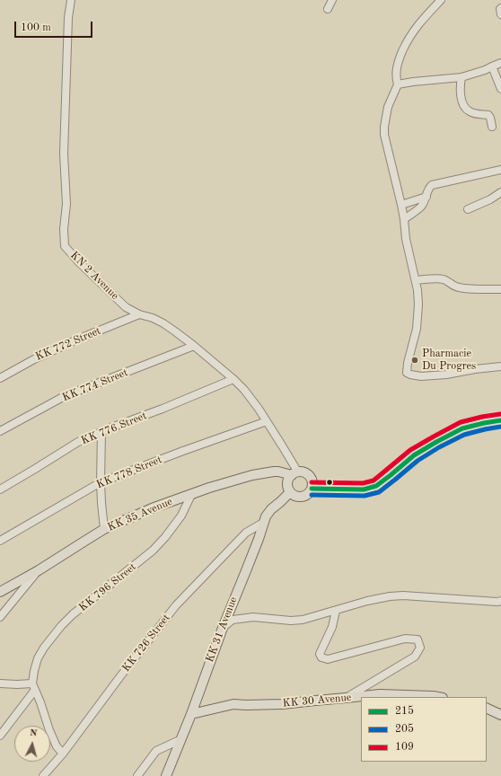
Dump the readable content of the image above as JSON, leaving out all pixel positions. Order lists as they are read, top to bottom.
{
  "streets": {
    "main road": ["KK 35 Avenue", "KK 31 Avenue", "KK 30 Avenue"],
    "street": [
      "KN 2 Avenue",
      "KK 772 Street",
      "KK 774 Street",
      "KK 776 Street",
      "KK 778 Street",
      "KK 796 Street",
      "KK 726 Street"
    ]
  },
  "crossings": [
    ["KN 2 Avenue", "KK 772 Street"],
    ["KN 2 Avenue", "KK 774 Street"],
    ["KN 2 Avenue", "KK 776 Street"],
    ["KN 2 Avenue", "KK 778 Street"],
    ["KN 2 Avenue", "KK 35 Avenue"],
    ["KN 2 Avenue", "KK 31 Avenue"],
    ["KK 35 Avenue", "KK 796 Street"],
    ["KK 35 Avenue", "KK 31 Avenue"],
    ["KK 31 Avenue", "KK 726 Street"],
    ["KK 31 Avenue", "KK 30 Avenue"]
  ],
  "places": ["Pharmacie Du Progres"],
  "lines": ["transit line 109", "transit line 215", "transit line 205"],
  "legend": ["215", "205", "109"],
  "scale_bar": "100 m",
  "north": "top"
}
